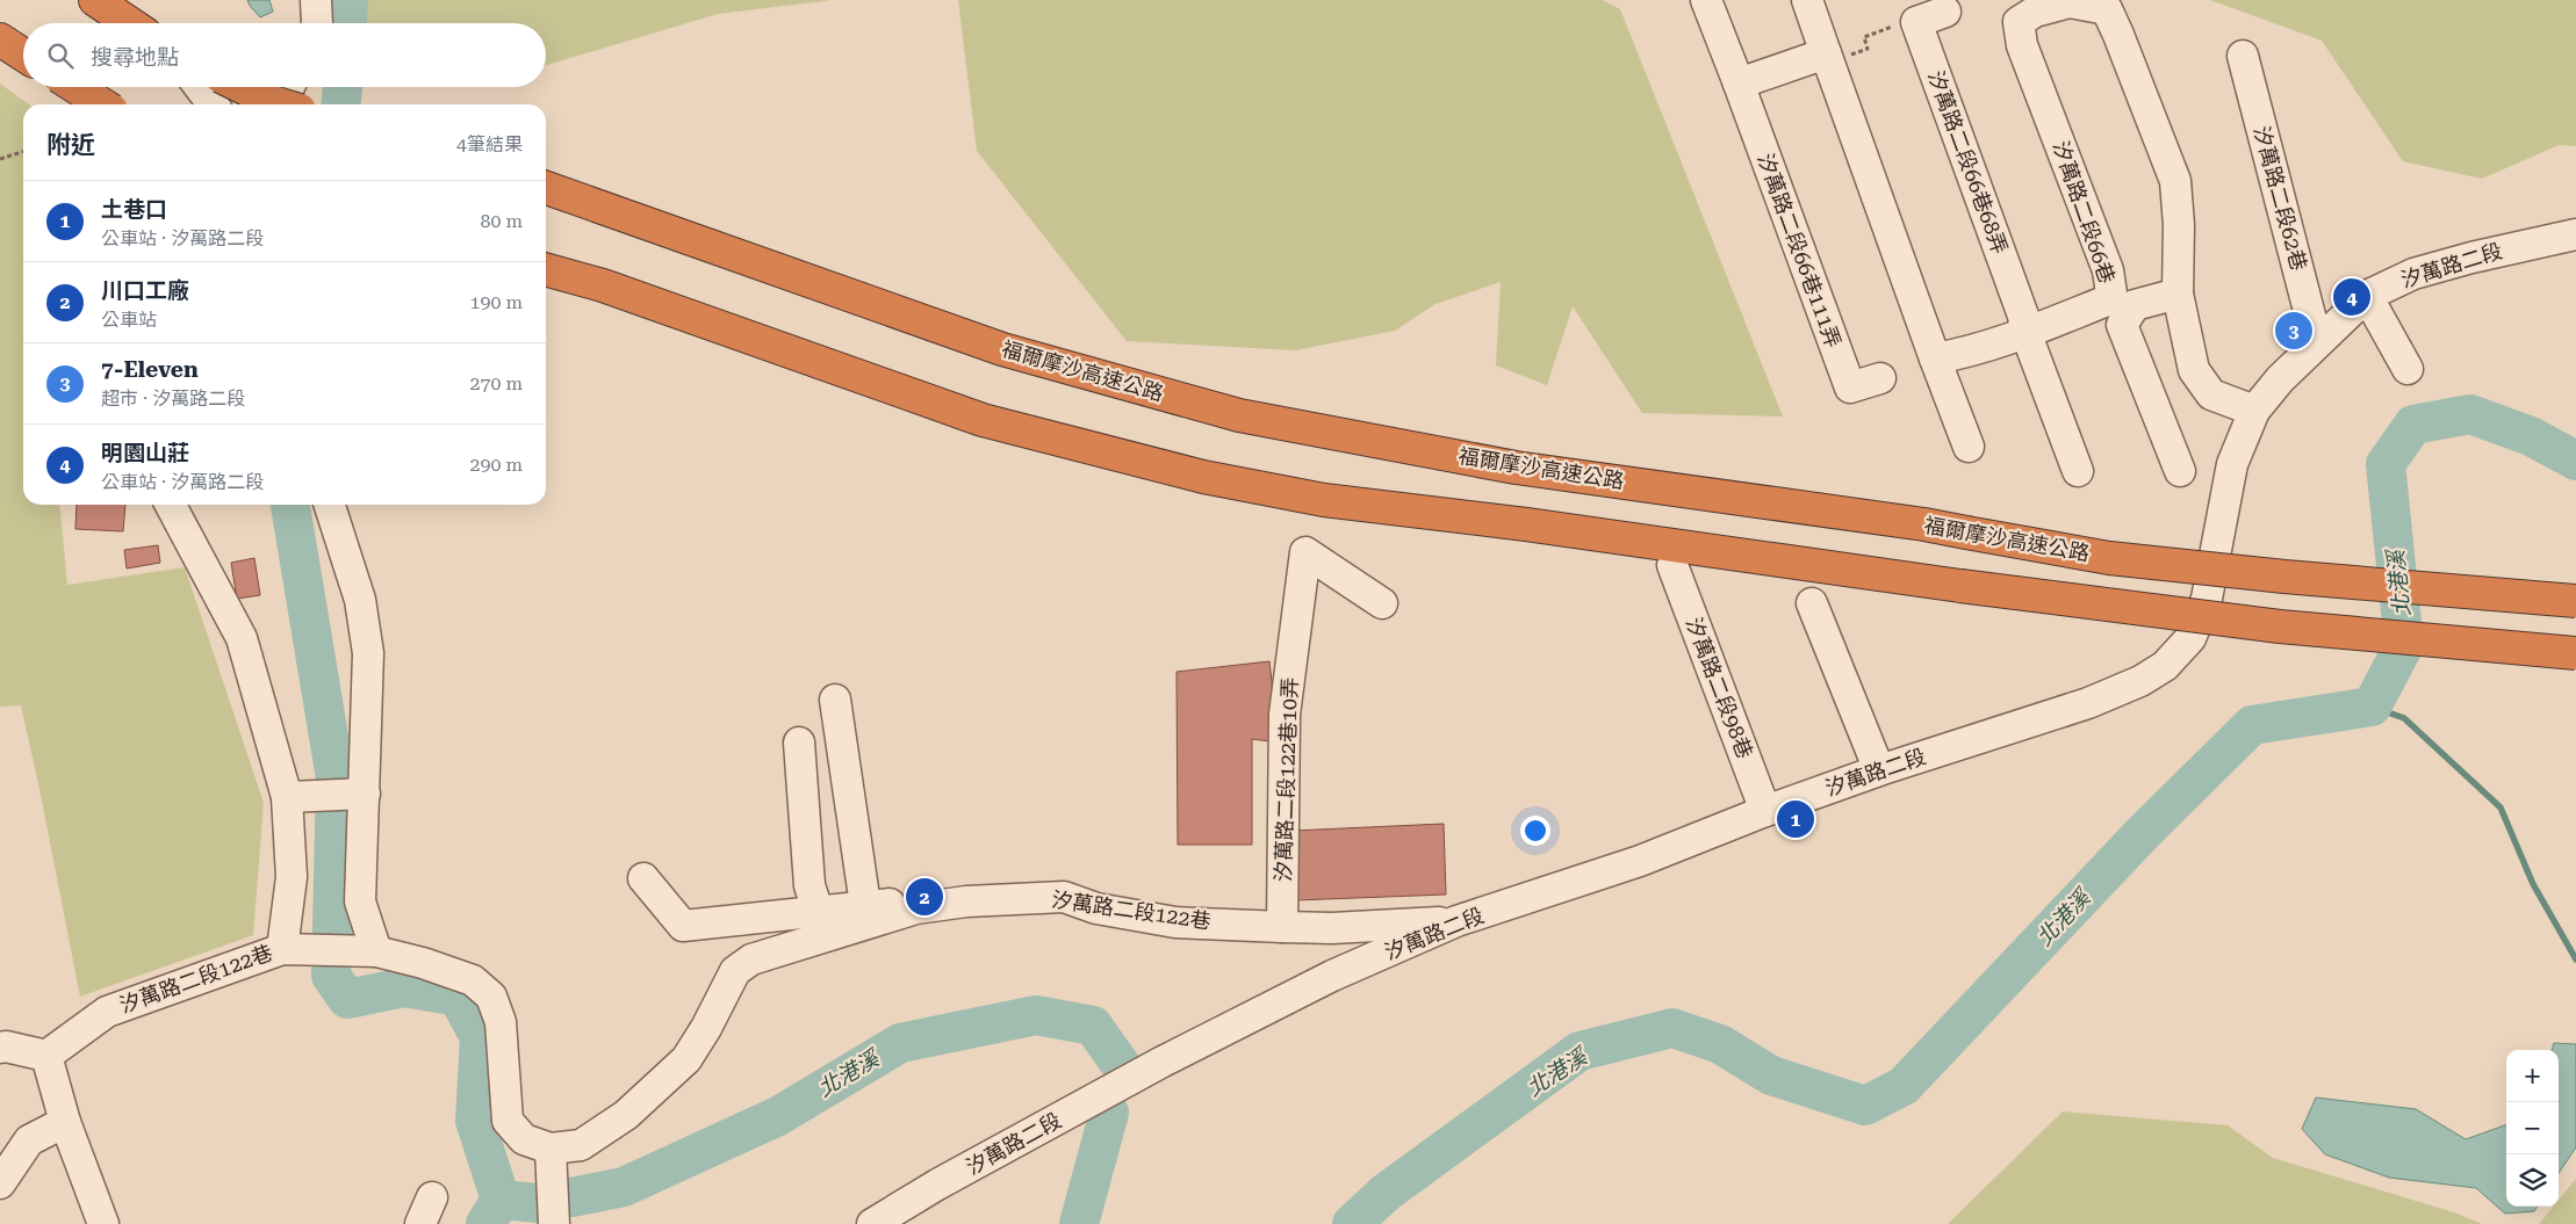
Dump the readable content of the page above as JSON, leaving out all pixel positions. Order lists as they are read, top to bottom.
{
  "streets": {
    "highway": ["福爾摩沙高速公路"],
    "street": [
      "汐萬路二段66巷68弄",
      "汐萬路二段62巷",
      "汐萬路二段66巷",
      "汐萬路二段66巷111弄",
      "汐萬路二段",
      "汐萬路二段98巷",
      "汐萬路二段122巷10弄",
      "汐萬路二段122巷"
    ]
  },
  "crossings": [
    ["汐萬路二段66巷68弄", "汐萬路二段66巷"],
    ["汐萬路二段62巷", "汐萬路二段"],
    ["汐萬路二段66巷", "汐萬路二段"],
    ["汐萬路二段", "汐萬路二段98巷"],
    ["汐萬路二段", "汐萬路二段122巷"],
    ["汐萬路二段122巷10弄", "汐萬路二段122巷"]
  ],
  "water": ["北港溪"],
  "page": {
    "search": "搜尋地點",
    "heading": ["附近", "4筆結果"],
    "list": [
      {
        "mark": "1",
        "name": "土巷口",
        "note": "公車站 · 汐萬路二段",
        "value": "80 m"
      },
      {
        "mark": "2",
        "name": "川口工廠",
        "note": "公車站",
        "value": "190 m"
      },
      {
        "mark": "3",
        "name": "7-Eleven",
        "note": "超市 · 汐萬路二段",
        "value": "270 m"
      },
      {
        "mark": "4",
        "name": "明園山莊",
        "note": "公車站 · 汐萬路二段",
        "value": "290 m"
      }
    ],
    "pins": [
      "4",
      "3",
      "1",
      "2"
    ],
    "map_buttons": ["+", "−"]
  }
}
